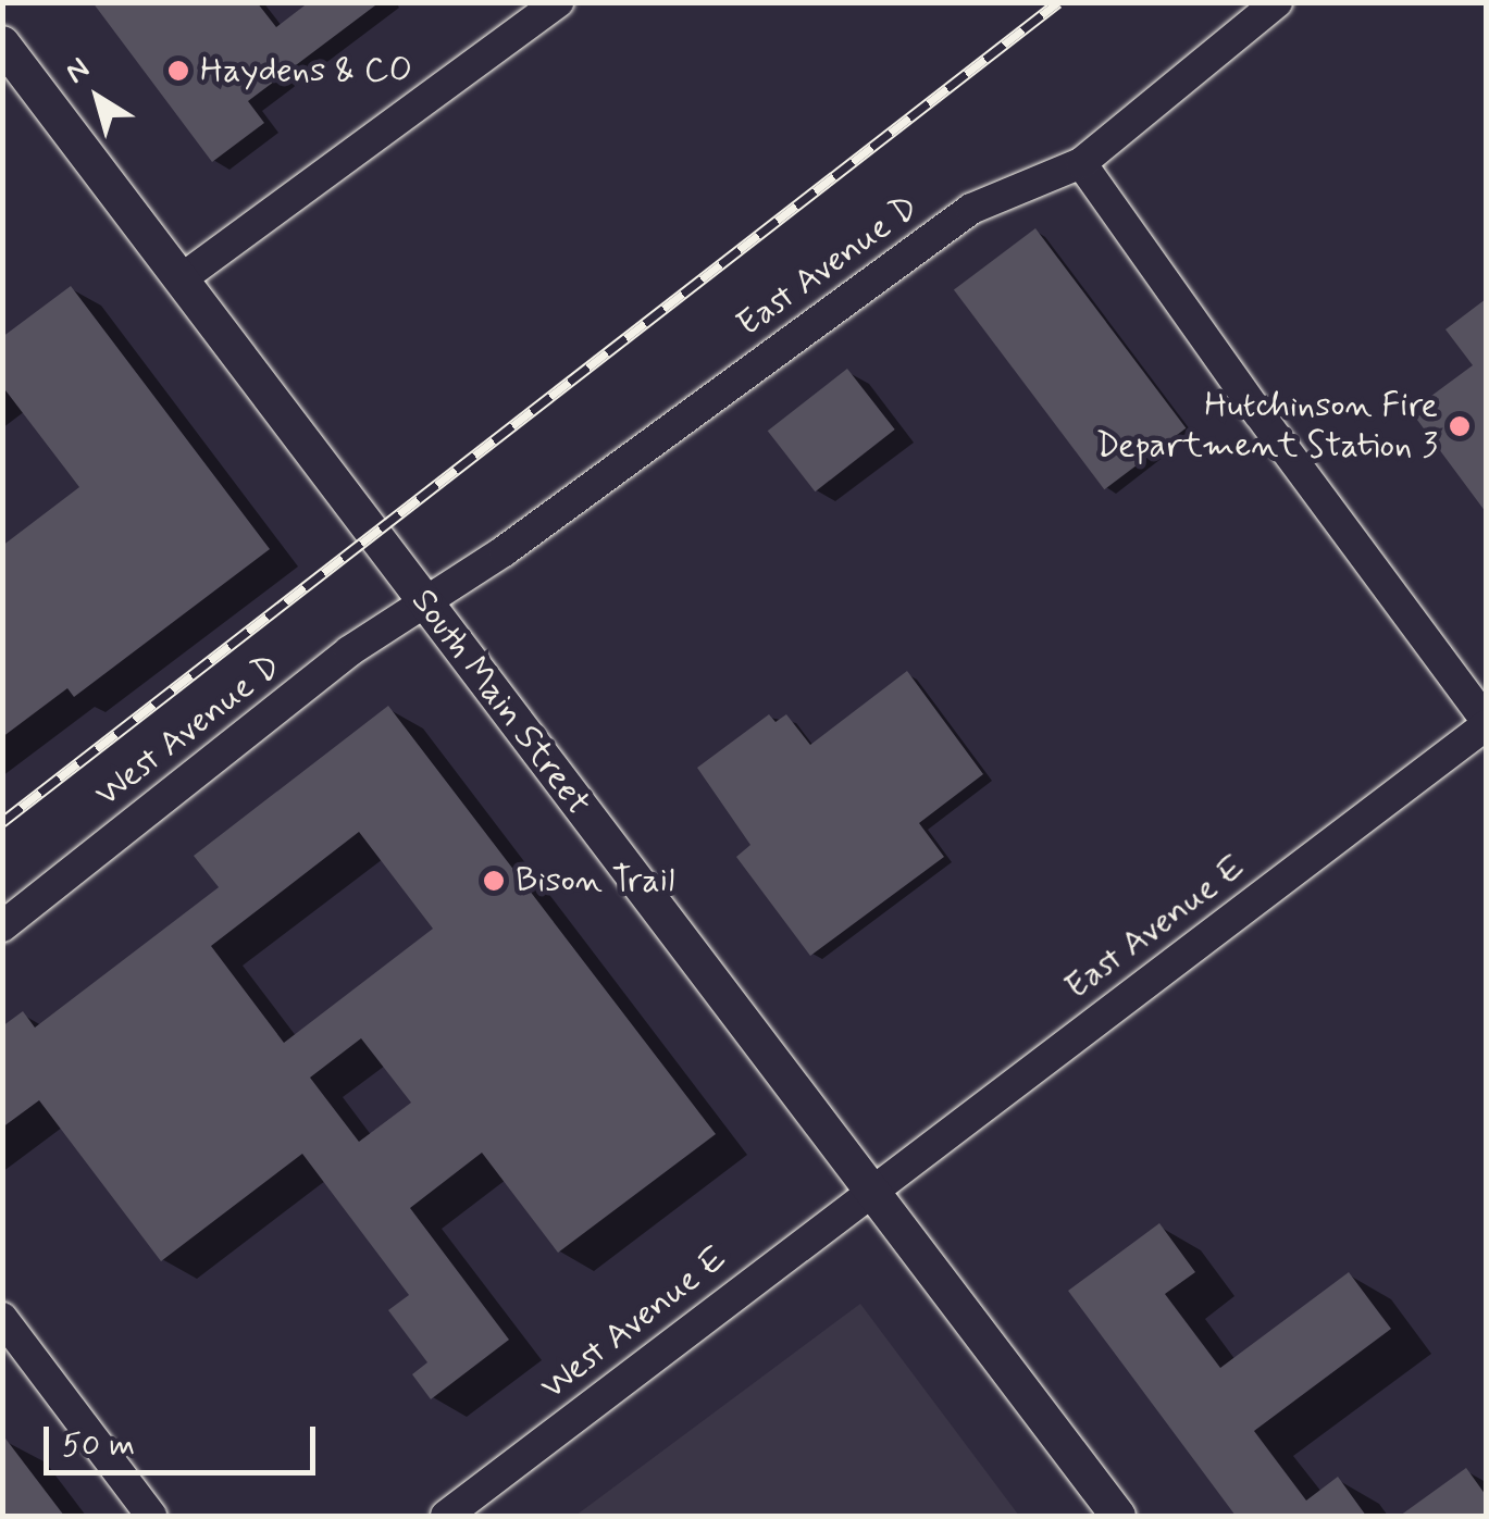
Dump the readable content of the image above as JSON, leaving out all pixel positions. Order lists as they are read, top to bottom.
{
  "streets": {
    "street": [
      "East Avenue D",
      "South Main Street",
      "West Avenue D",
      "East Avenue E",
      "West Avenue E"
    ]
  },
  "crossings": [
    ["East Avenue D", "South Main Street"],
    ["East Avenue D", "West Avenue D"],
    ["South Main Street", "West Avenue D"],
    ["South Main Street", "East Avenue E"],
    ["South Main Street", "West Avenue E"],
    ["East Avenue E", "West Avenue E"]
  ],
  "places": ["Haydens & CO", "Hutchinson Fire Department Station 3", "Bison Trail"],
  "scale_bar": "50 m",
  "north": "top left"
}
